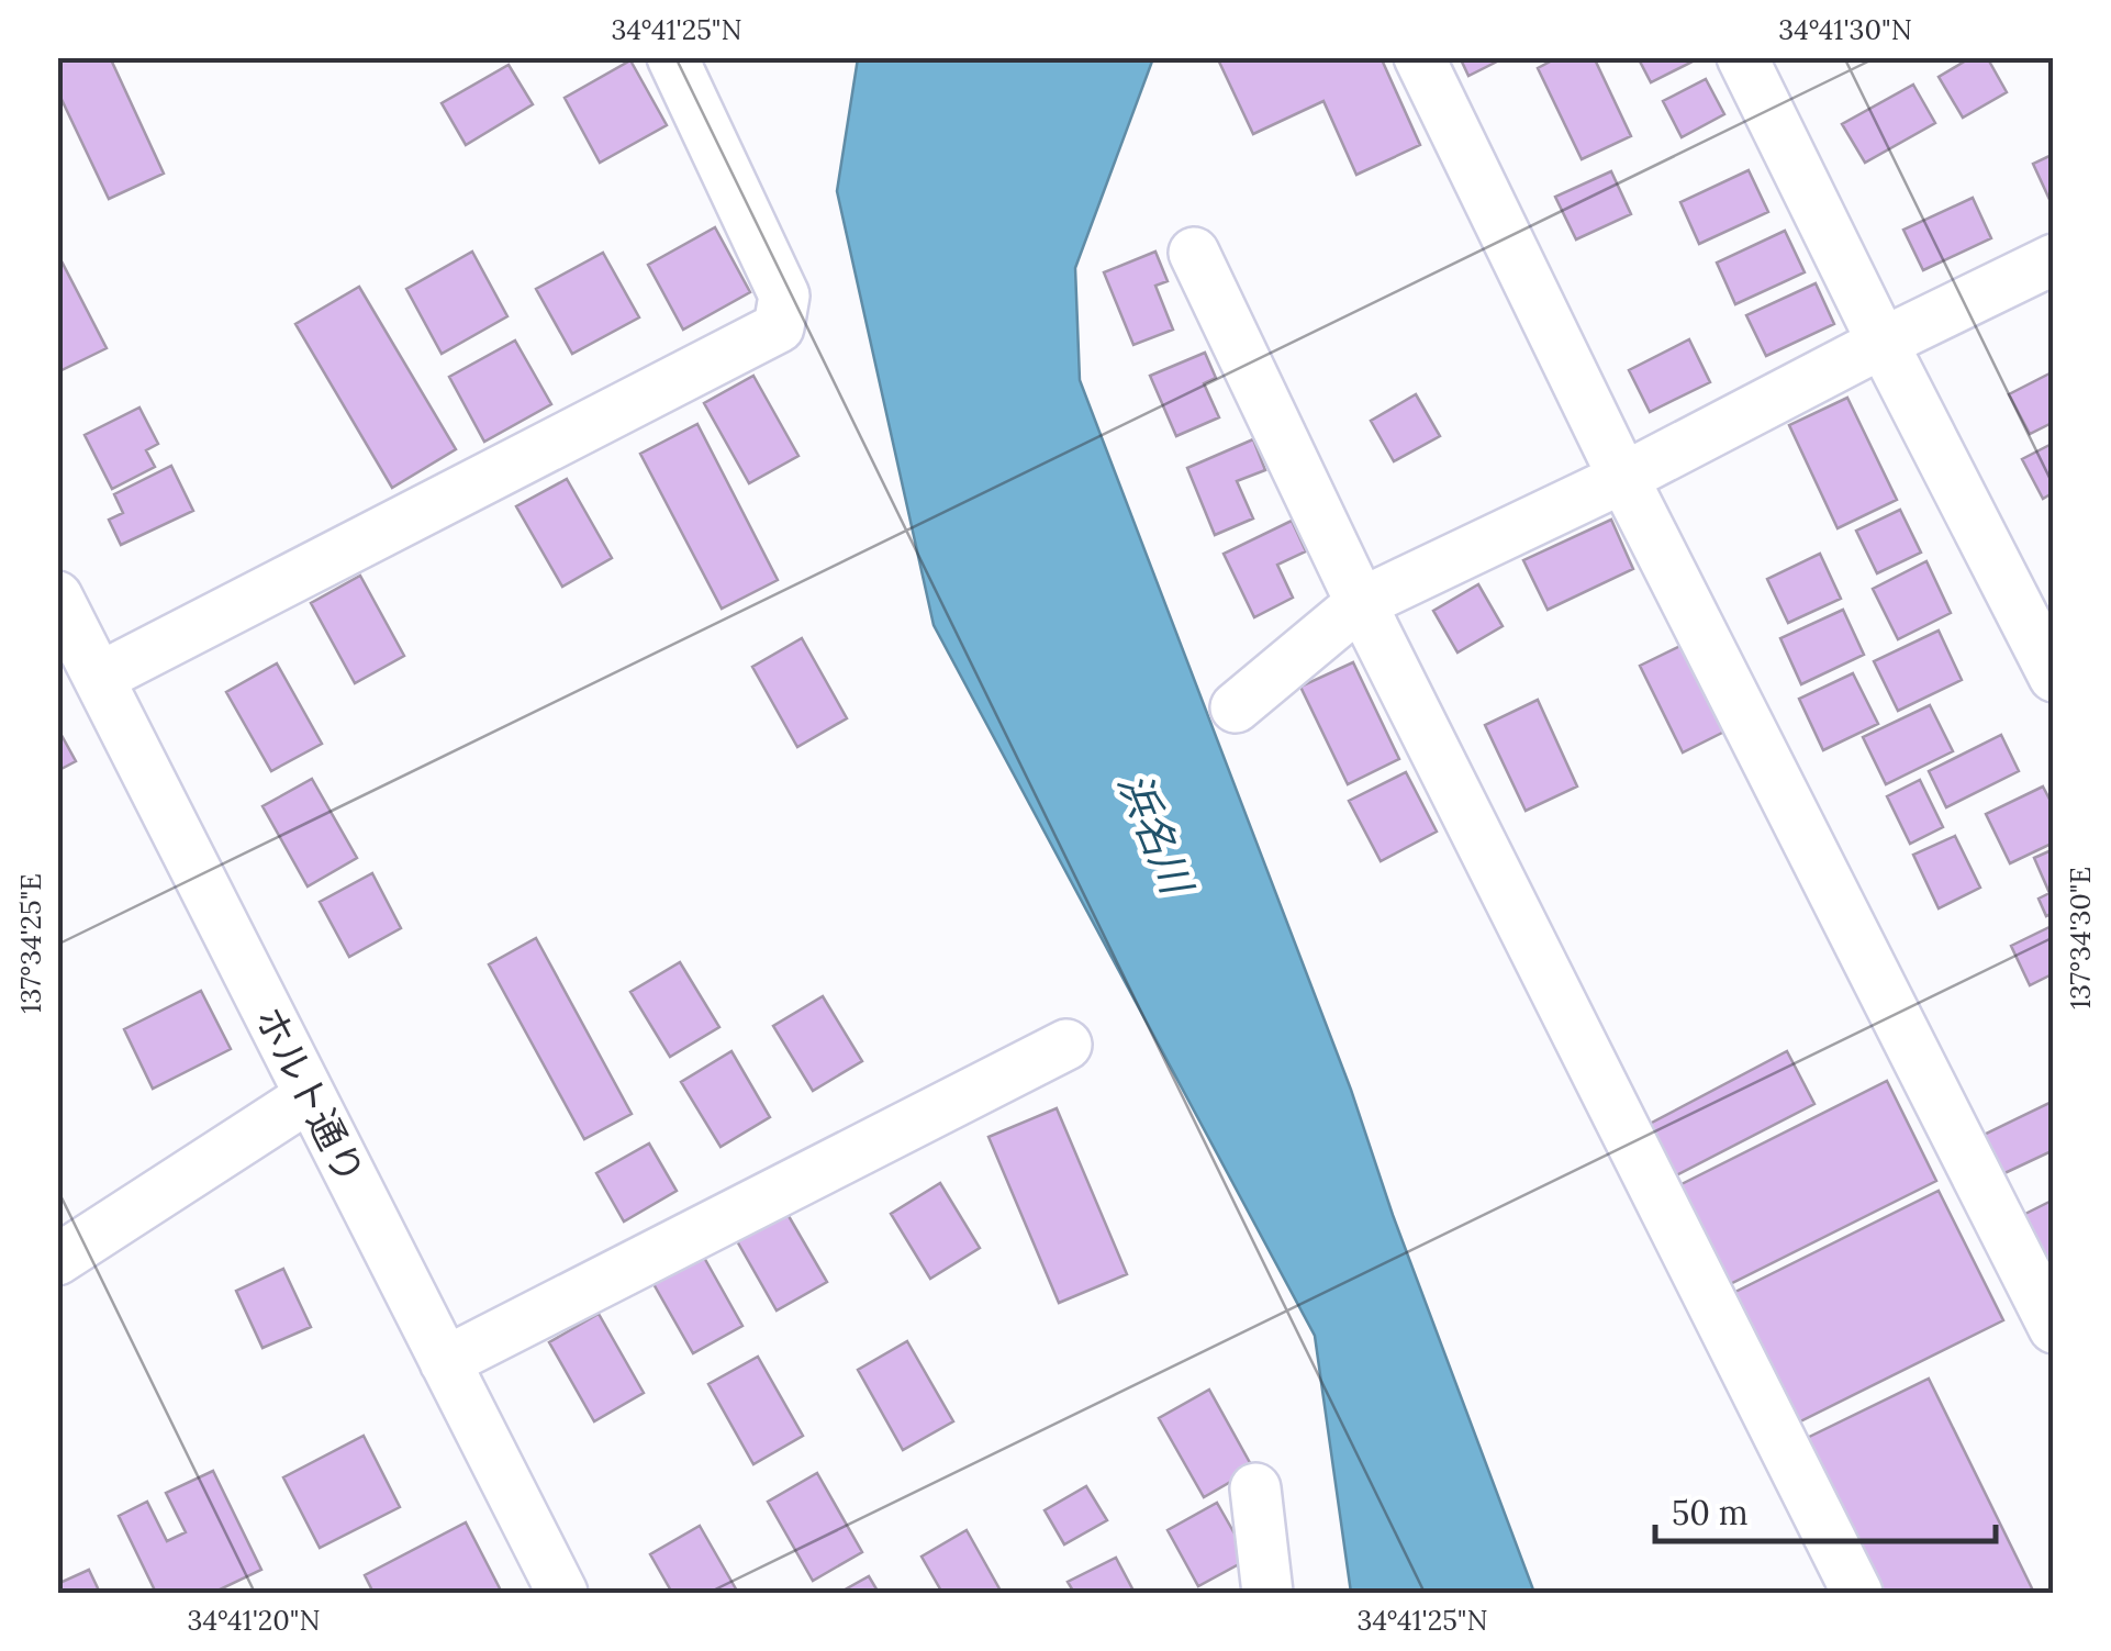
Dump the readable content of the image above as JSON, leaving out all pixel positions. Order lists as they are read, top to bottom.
{
  "streets": {
    "street": ["ホルト通り"]
  },
  "water": ["浜名川"],
  "scale_bar": "50 m",
  "coordinates": [
    "34°41'25\"N",
    "34°41'30\"N",
    "137°34'30\"E",
    "137°34'25\"E",
    "34°41'20\"N"
  ]
}
